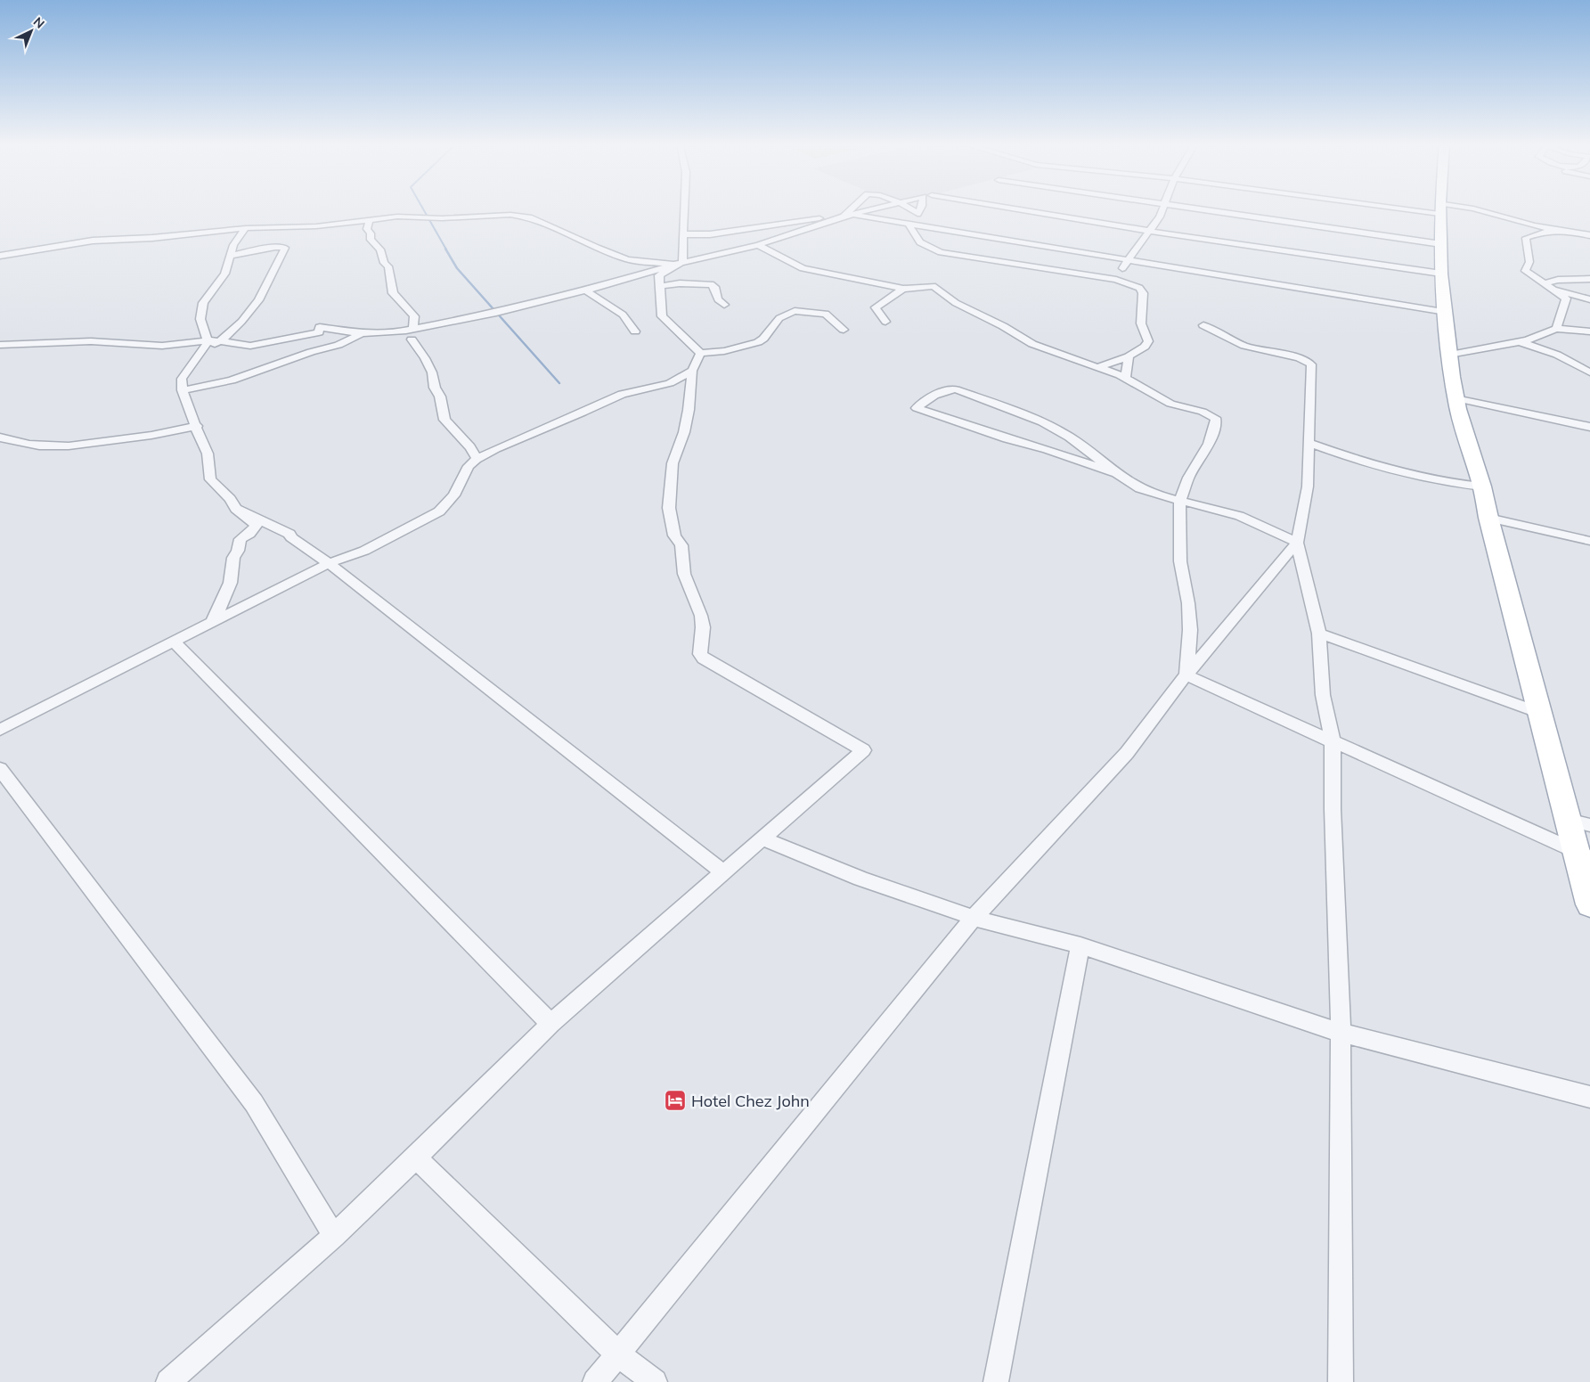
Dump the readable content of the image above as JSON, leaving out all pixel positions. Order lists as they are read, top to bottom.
{
  "places": {
    "hotel": ["Hotel Chez John"]
  },
  "north": "top right"
}
